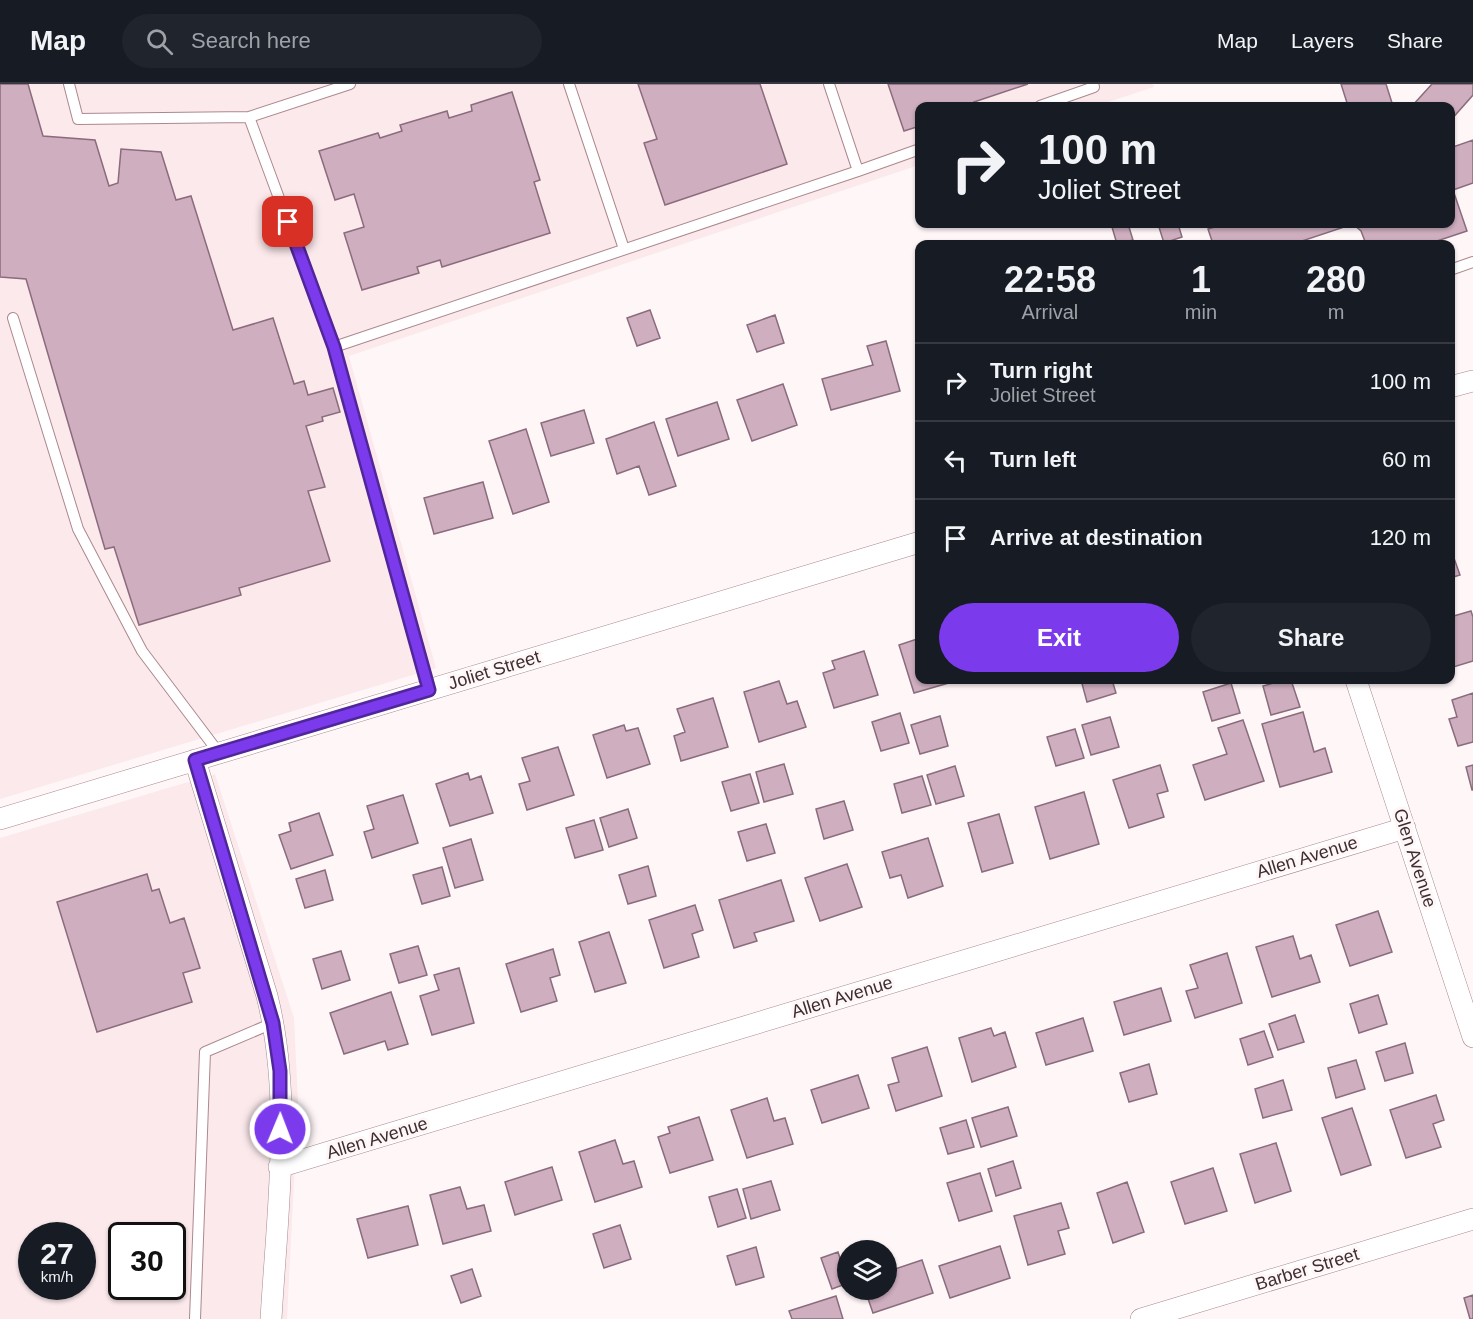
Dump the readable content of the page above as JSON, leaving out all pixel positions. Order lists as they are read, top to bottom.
{
  "streets": {
    "street": [
      "Joliet Street",
      "Allen Avenue",
      "Glen Avenue",
      "Barber Street"
    ]
  },
  "crossings": [
    ["Allen Avenue", "Glen Avenue"]
  ],
  "page": {
    "header": "Map",
    "search": "Search here",
    "nav": ["Map", "Layers", "Share"],
    "turn": ["100 m", "Joliet Street"],
    "eta": [
      "22:58",
      "Arrival",
      "1",
      "min",
      "280",
      "m"
    ],
    "list": [
      {
        "name": "Turn right",
        "note": "Joliet Street",
        "value": "100 m"
      },
      {
        "name": "Turn left",
        "value": "60 m"
      },
      {
        "name": "Arrive at destination",
        "value": "120 m"
      }
    ],
    "buttons": ["Exit", "Share"],
    "speed": "27 km/h",
    "limit": "30"
  }
}
